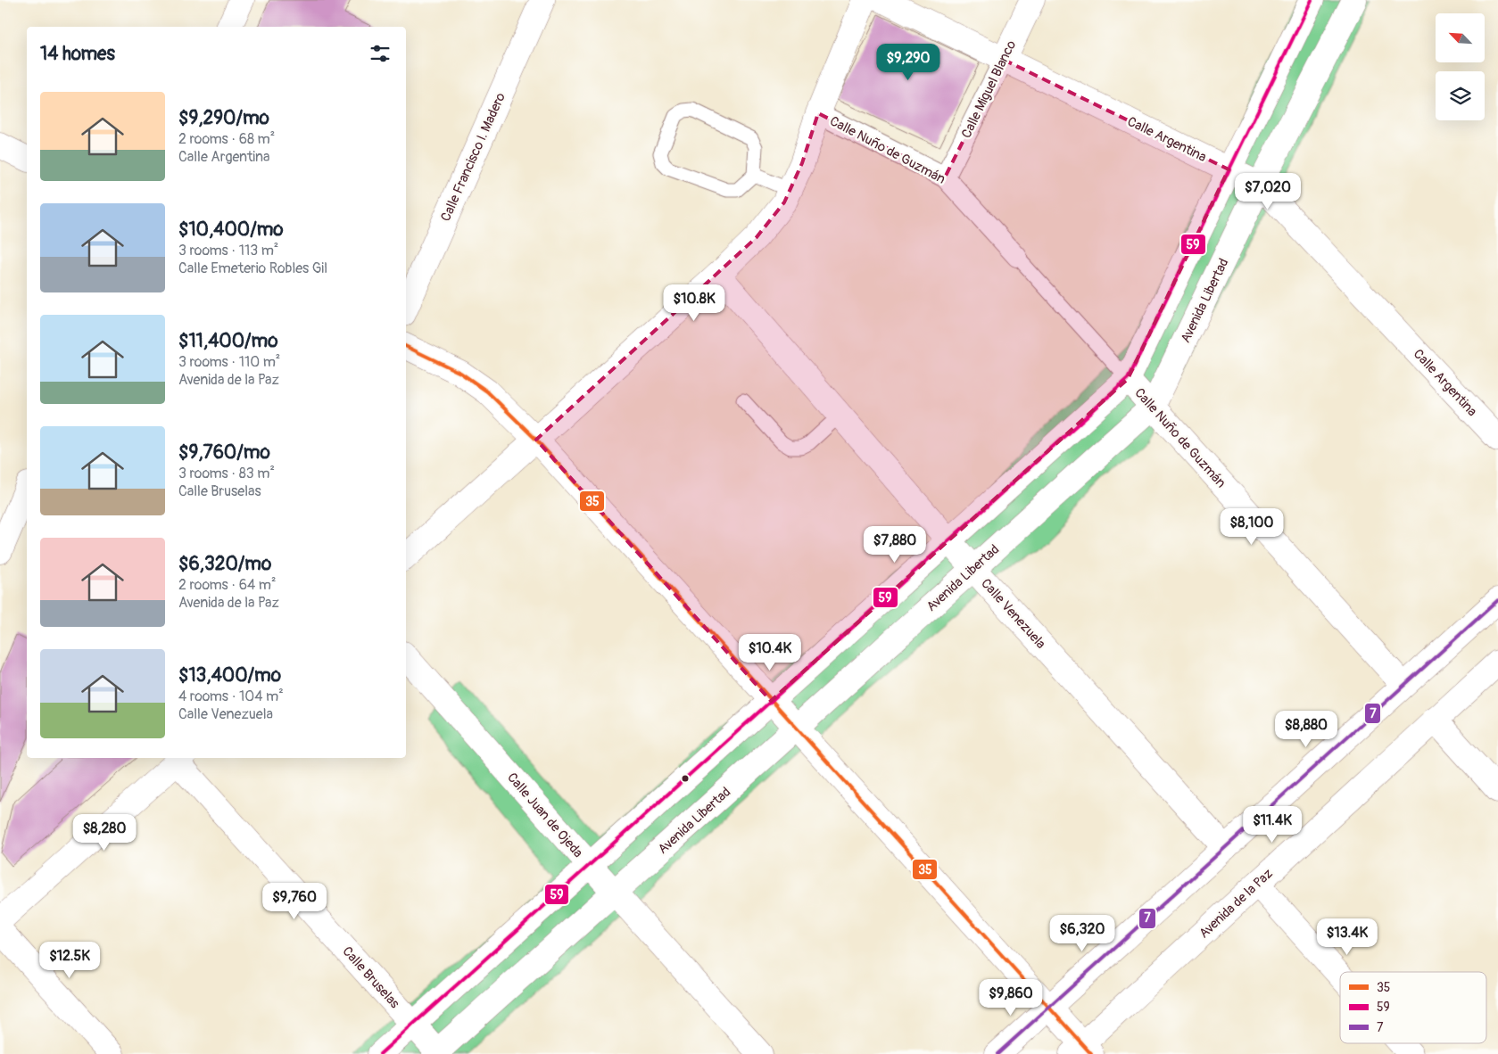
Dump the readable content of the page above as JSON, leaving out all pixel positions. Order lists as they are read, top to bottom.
{
  "streets": {
    "street": [
      "Calle Miguel Blanco",
      "Calle Argentina",
      "Calle Nuño de Guzmán",
      "Calle Francisco I. Madero",
      "Avenida Libertad",
      "Calle Venezuela",
      "Calle Juan de Ojeda",
      "Avenida de la Paz",
      "Calle Bruselas"
    ]
  },
  "crossings": [
    ["Calle Miguel Blanco", "Calle Argentina"],
    ["Calle Miguel Blanco", "Calle Nuño de Guzmán"],
    ["Calle Argentina", "Avenida Libertad"],
    ["Calle Nuño de Guzmán", "Avenida Libertad"],
    ["Avenida Libertad", "Calle Venezuela"],
    ["Avenida Libertad", "Calle Juan de Ojeda"],
    ["Avenida Libertad", "Calle Bruselas"]
  ],
  "lines": ["transit line 59", "transit line 35", "transit line 7"],
  "legend": ["35", "59", "7"],
  "north": "top left",
  "page": {
    "heading": "14 homes",
    "price": [
      "$9,290",
      "$7,020",
      "$10.8K",
      "$8,100",
      "$7,880",
      "$10.4K",
      "$8,880",
      "$11.4K",
      "$8,280",
      "$9,760",
      "$6,320",
      "$13.4K",
      "$12.5K",
      "$9,860"
    ],
    "list": [
      {
        "name": "$9,290/mo",
        "note": "2 rooms · 68 m² · Calle Argentina"
      },
      {
        "name": "$10,400/mo",
        "note": "3 rooms · 113 m² · Calle Emeterio Robles Gil"
      },
      {
        "name": "$11,400/mo",
        "note": "3 rooms · 110 m² · Avenida de la Paz"
      },
      {
        "name": "$9,760/mo",
        "note": "3 rooms · 83 m² · Calle Bruselas"
      },
      {
        "name": "$6,320/mo",
        "note": "2 rooms · 64 m² · Avenida de la Paz"
      },
      {
        "name": "$13,400/mo",
        "note": "4 rooms · 104 m² · Calle Venezuela"
      }
    ]
  }
}
